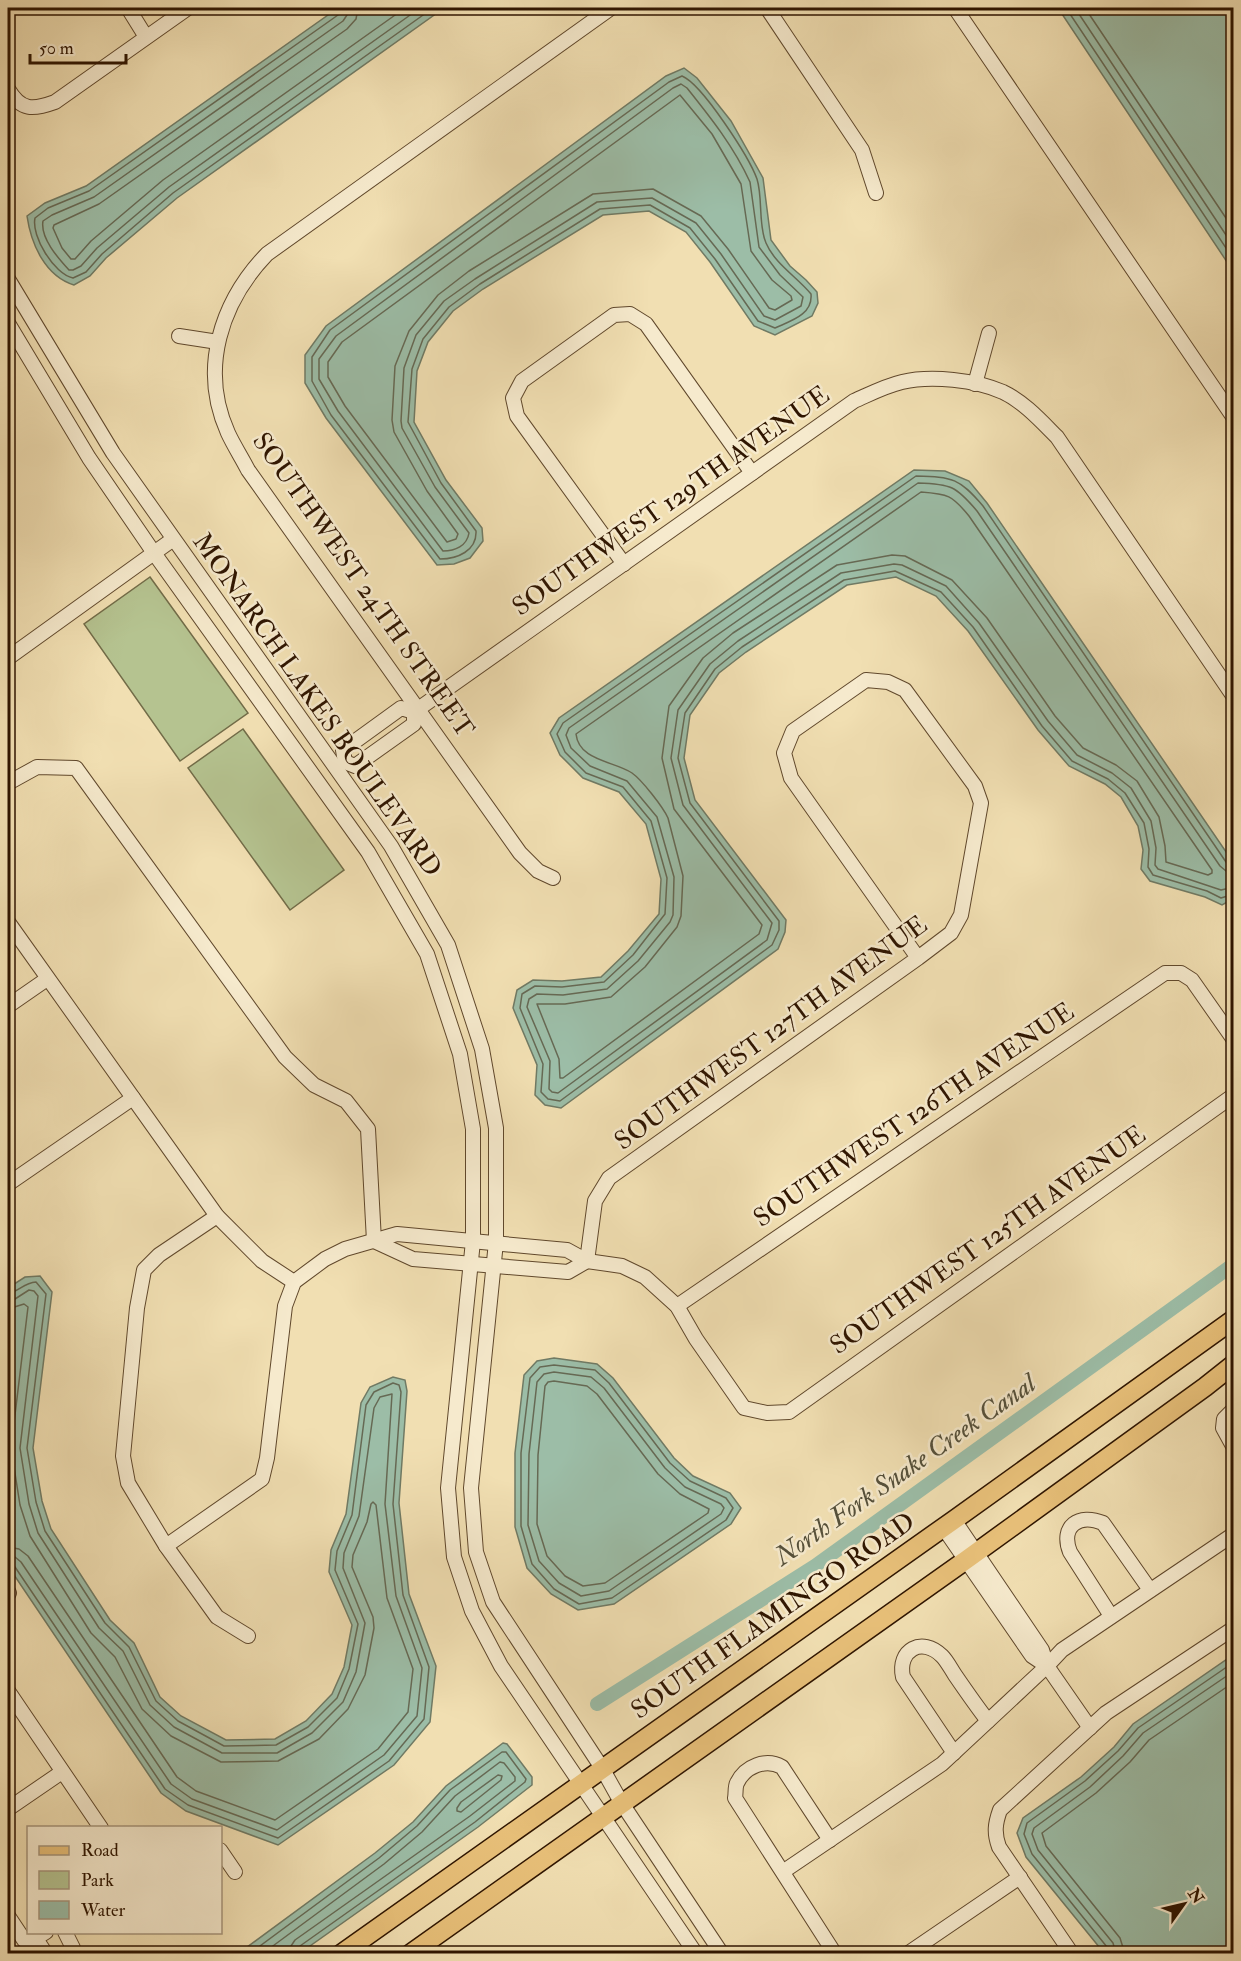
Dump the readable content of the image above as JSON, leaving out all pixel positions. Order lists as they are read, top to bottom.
{
  "streets": {
    "main road": ["SOUTH FLAMINGO ROAD"],
    "street": [
      "SOUTHWEST 129TH AVENUE",
      "SOUTHWEST 24TH STREET",
      "MONARCH LAKES BOULEVARD",
      "SOUTHWEST 127TH AVENUE",
      "SOUTHWEST 126TH AVENUE",
      "SOUTHWEST 125TH AVENUE"
    ]
  },
  "crossings": [
    ["SOUTHWEST 129TH AVENUE", "SOUTHWEST 24TH STREET"],
    ["SOUTHWEST 129TH AVENUE", "MONARCH LAKES BOULEVARD"],
    ["MONARCH LAKES BOULEVARD", "SOUTH FLAMINGO ROAD"],
    ["SOUTHWEST 126TH AVENUE", "SOUTHWEST 125TH AVENUE"]
  ],
  "water": ["North Fork Snake Creek Canal"],
  "legend": ["Road", "Park", "Water"],
  "scale_bar": "50 m",
  "north": "top right"
}
